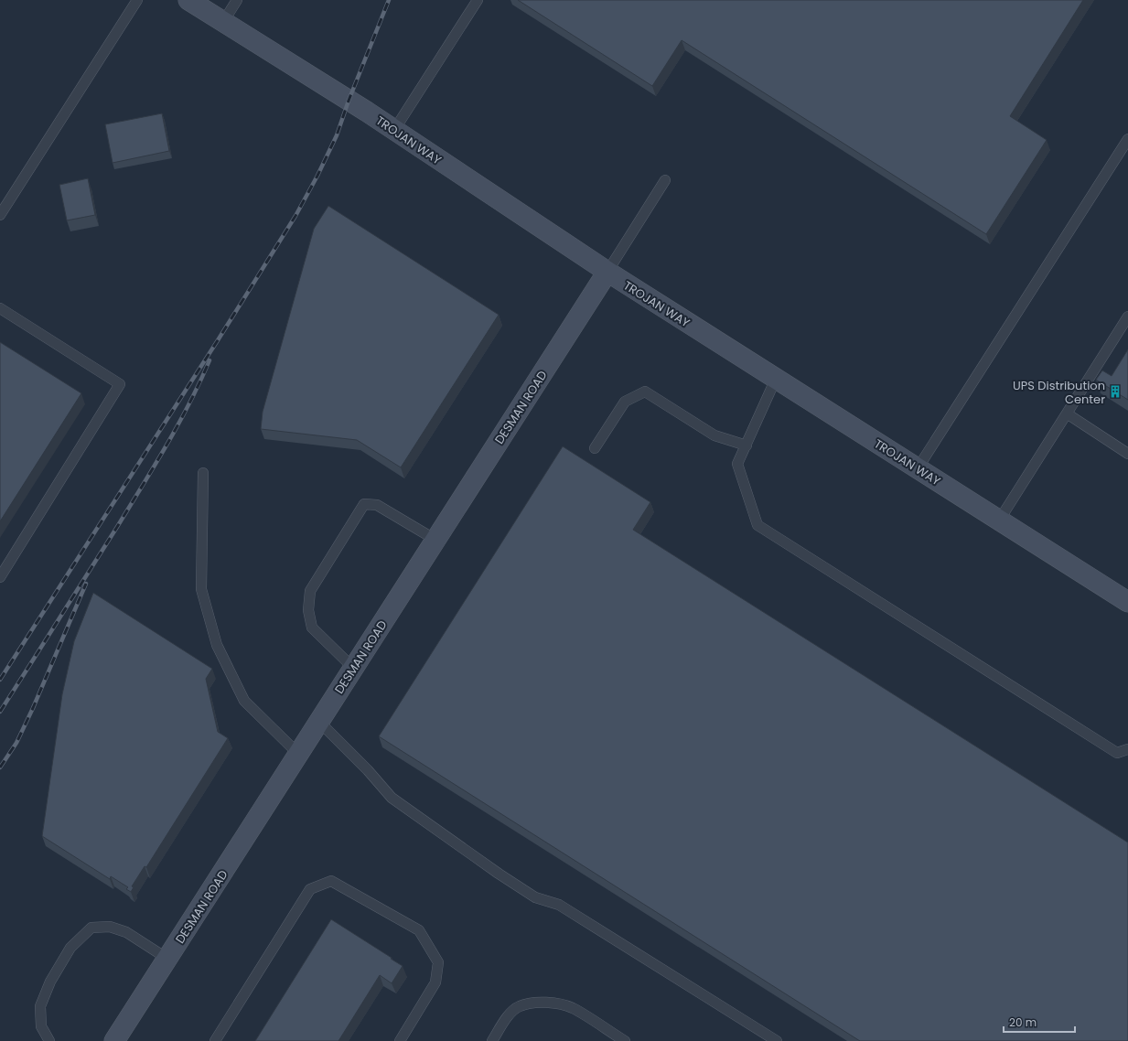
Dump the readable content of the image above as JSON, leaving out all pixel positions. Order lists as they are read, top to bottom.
{
  "streets": {
    "street": ["TROJAN WAY", "DESMAN ROAD"]
  },
  "crossings": [
    ["TROJAN WAY", "DESMAN ROAD"]
  ],
  "places": {
    "building": ["UPS Distribution Center"]
  },
  "scale_bar": "20 m"
}
